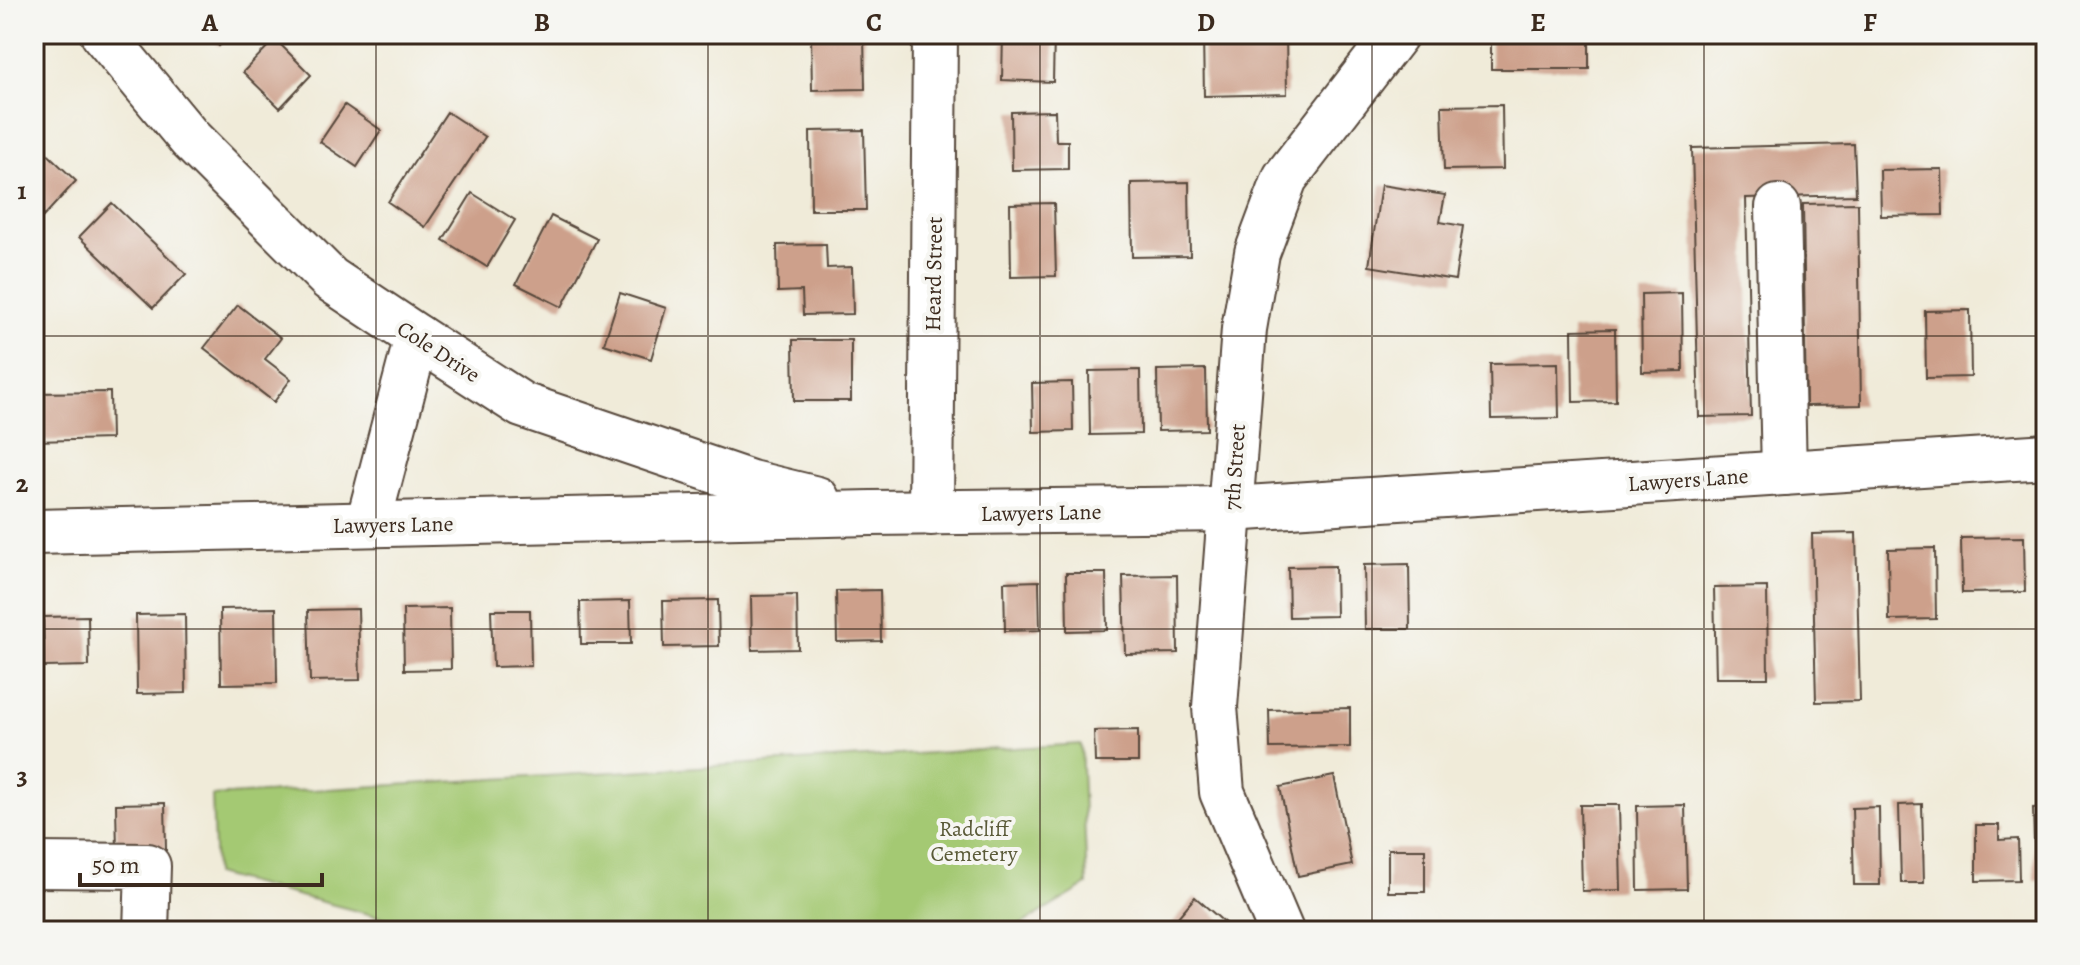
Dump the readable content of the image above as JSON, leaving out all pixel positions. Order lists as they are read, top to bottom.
{
  "streets": {
    "street": [
      "Heard Street",
      "Cole Drive",
      "7th Street",
      "Lawyers Lane"
    ]
  },
  "crossings": [
    ["Heard Street", "Lawyers Lane"],
    ["Cole Drive", "Lawyers Lane"],
    ["7th Street", "Lawyers Lane"]
  ],
  "parks": ["Radcliff Cemetery"],
  "scale_bar": "50 m",
  "grid": {
    "columns": [
      "A",
      "B",
      "C",
      "D",
      "E",
      "F"
    ],
    "rows": ["1", "2", "3"]
  }
}
